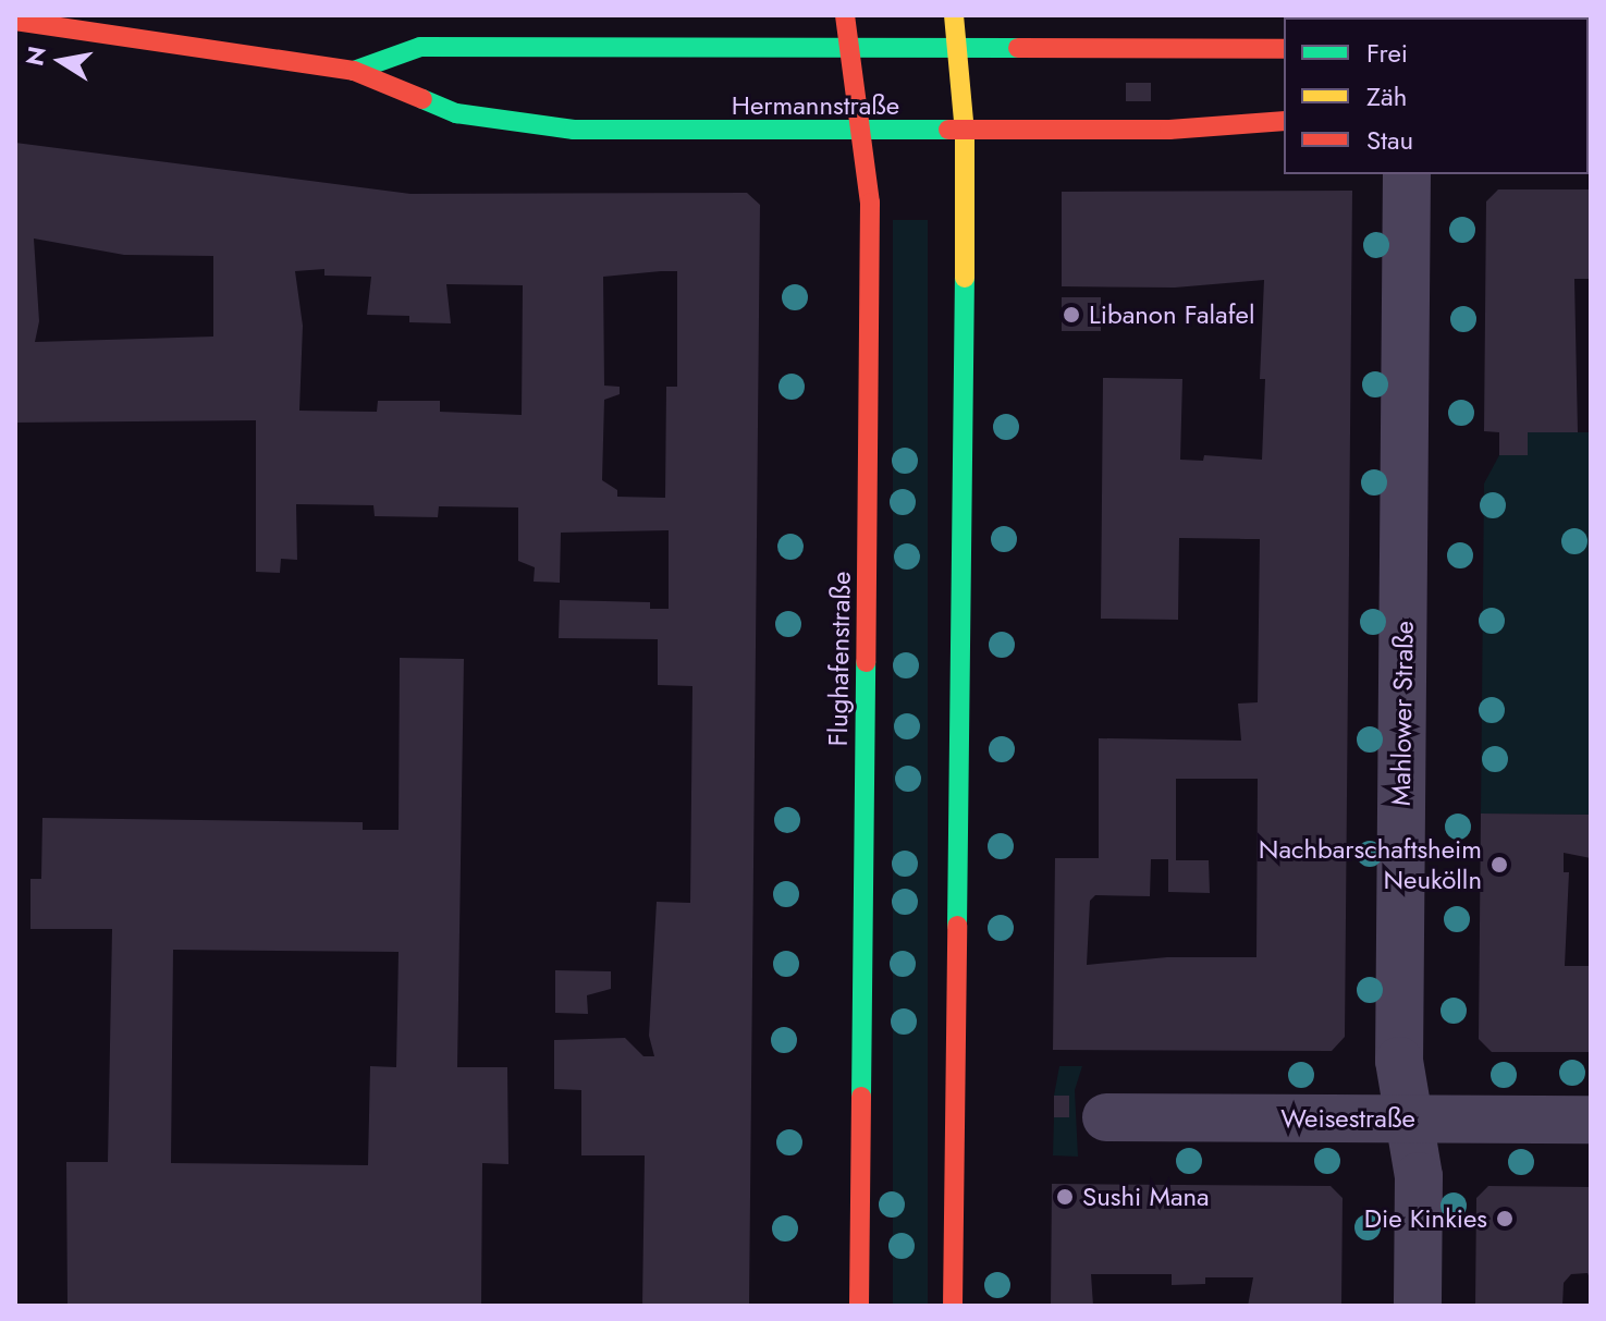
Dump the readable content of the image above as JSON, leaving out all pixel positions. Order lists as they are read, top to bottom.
{
  "streets": {
    "main road": ["Hermannstraße", "Flughafenstraße"],
    "street": ["Mahlower Straße", "Weisestraße"]
  },
  "crossings": [
    ["Hermannstraße", "Flughafenstraße"],
    ["Mahlower Straße", "Weisestraße"]
  ],
  "places": [
    "Libanon Falafel",
    "Nachbarschaftsheim Neukölln",
    "Sushi Mana",
    "Die Kinkies"
  ],
  "legend": ["Frei", "Zäh", "Stau"],
  "north": "left"
}
